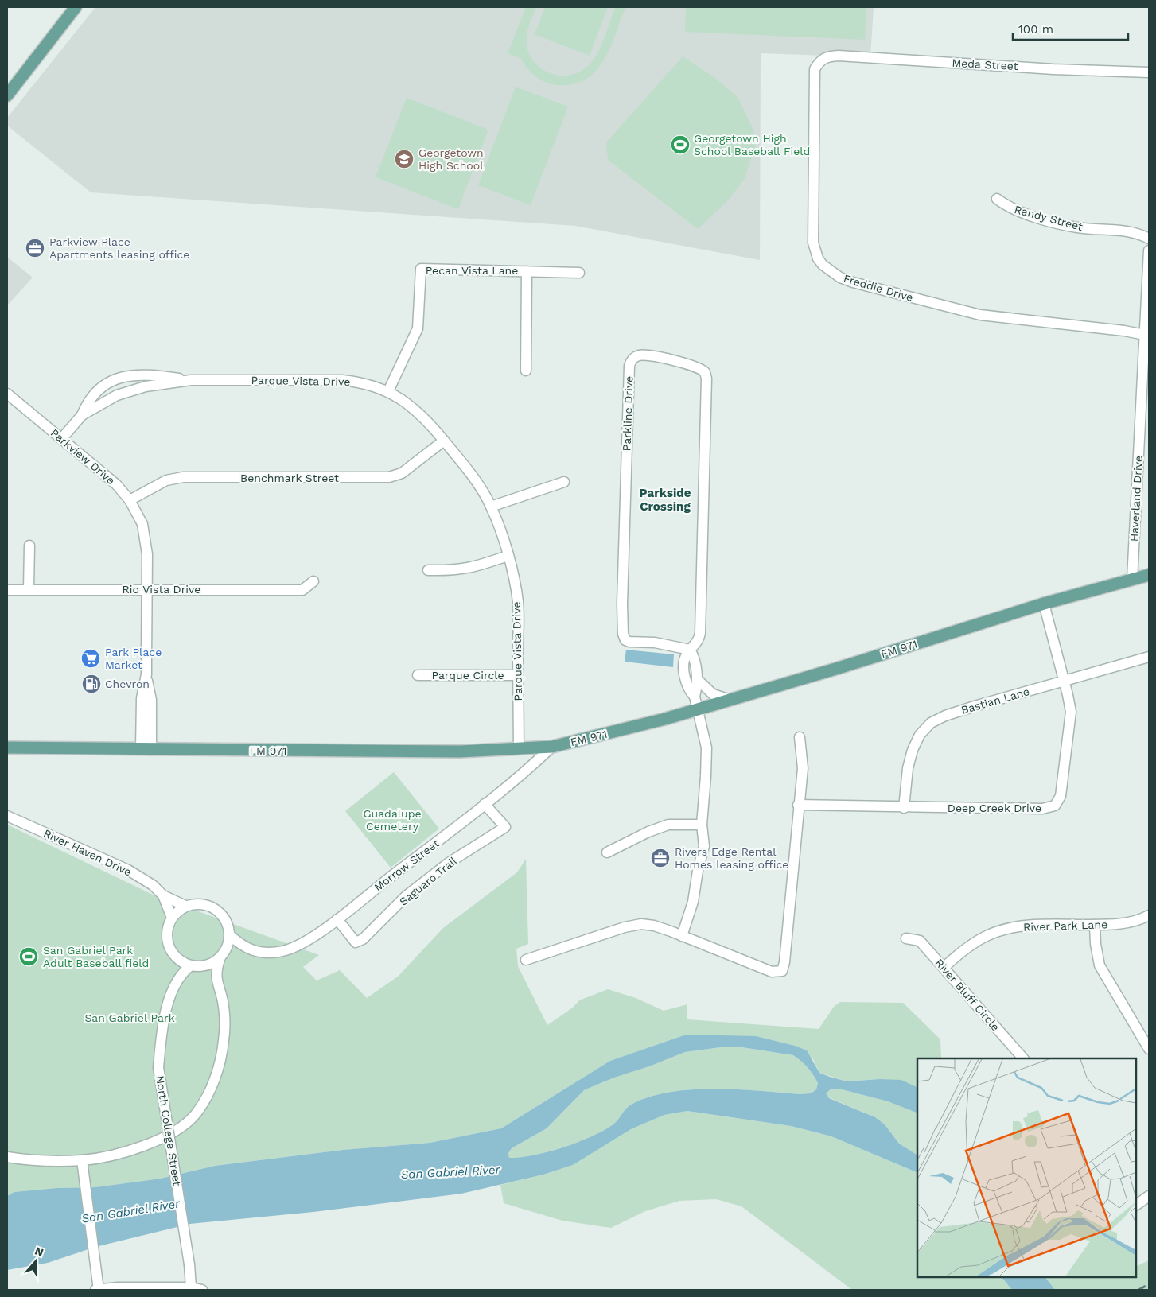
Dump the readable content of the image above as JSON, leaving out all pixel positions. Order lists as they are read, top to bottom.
{
  "streets": {
    "main road": ["FM 971"],
    "street": [
      "Meda Street",
      "Randy Street",
      "Pecan Vista Lane",
      "Freddie Drive",
      "Parque Vista Drive",
      "Parkline Drive",
      "Parkview Drive",
      "Benchmark Street",
      "Haverland Drive",
      "Rio Vista Drive",
      "Parque Circle",
      "Bastian Lane",
      "Deep Creek Drive",
      "River Haven Drive",
      "Morrow Street",
      "Saguaro Trail",
      "River Park Lane",
      "River Bluff Circle",
      "North College Street"
    ]
  },
  "crossings": [
    ["Meda Street", "Freddie Drive"],
    ["Pecan Vista Lane", "Parque Vista Drive"],
    ["Freddie Drive", "Haverland Drive"],
    ["Parque Vista Drive", "Parkview Drive"],
    ["Parque Vista Drive", "Benchmark Street"],
    ["Parque Vista Drive", "FM 971"],
    ["Parque Vista Drive", "Parque Circle"],
    ["Parkline Drive", "FM 971"],
    ["Parkview Drive", "Benchmark Street"],
    ["Parkview Drive", "Rio Vista Drive"],
    ["Parkview Drive", "FM 971"],
    ["Haverland Drive", "FM 971"],
    ["FM 971", "Deep Creek Drive"],
    ["FM 971", "Morrow Street"],
    ["Bastian Lane", "Deep Creek Drive"],
    ["River Haven Drive", "Morrow Street"],
    ["River Haven Drive", "North College Street"],
    ["Morrow Street", "Saguaro Trail"],
    ["Morrow Street", "North College Street"],
    ["River Park Lane", "River Bluff Circle"]
  ],
  "districts": ["Parkside Crossing"],
  "water": ["San Gabriel River"],
  "parks": ["Guadalupe Cemetery", "San Gabriel Park"],
  "places": {
    "sports": ["Georgetown High School Baseball Field", "San Gabriel Park Adult Baseball field"],
    "school or university": ["Georgetown High School"],
    "office": ["Parkview Place Apartments leasing office", "Rivers Edge Rental Homes leasing office"],
    "supermarket": ["Park Place Market"],
    "fuel station": ["Chevron"]
  },
  "scale_bar": "100 m",
  "north": "top"
}
